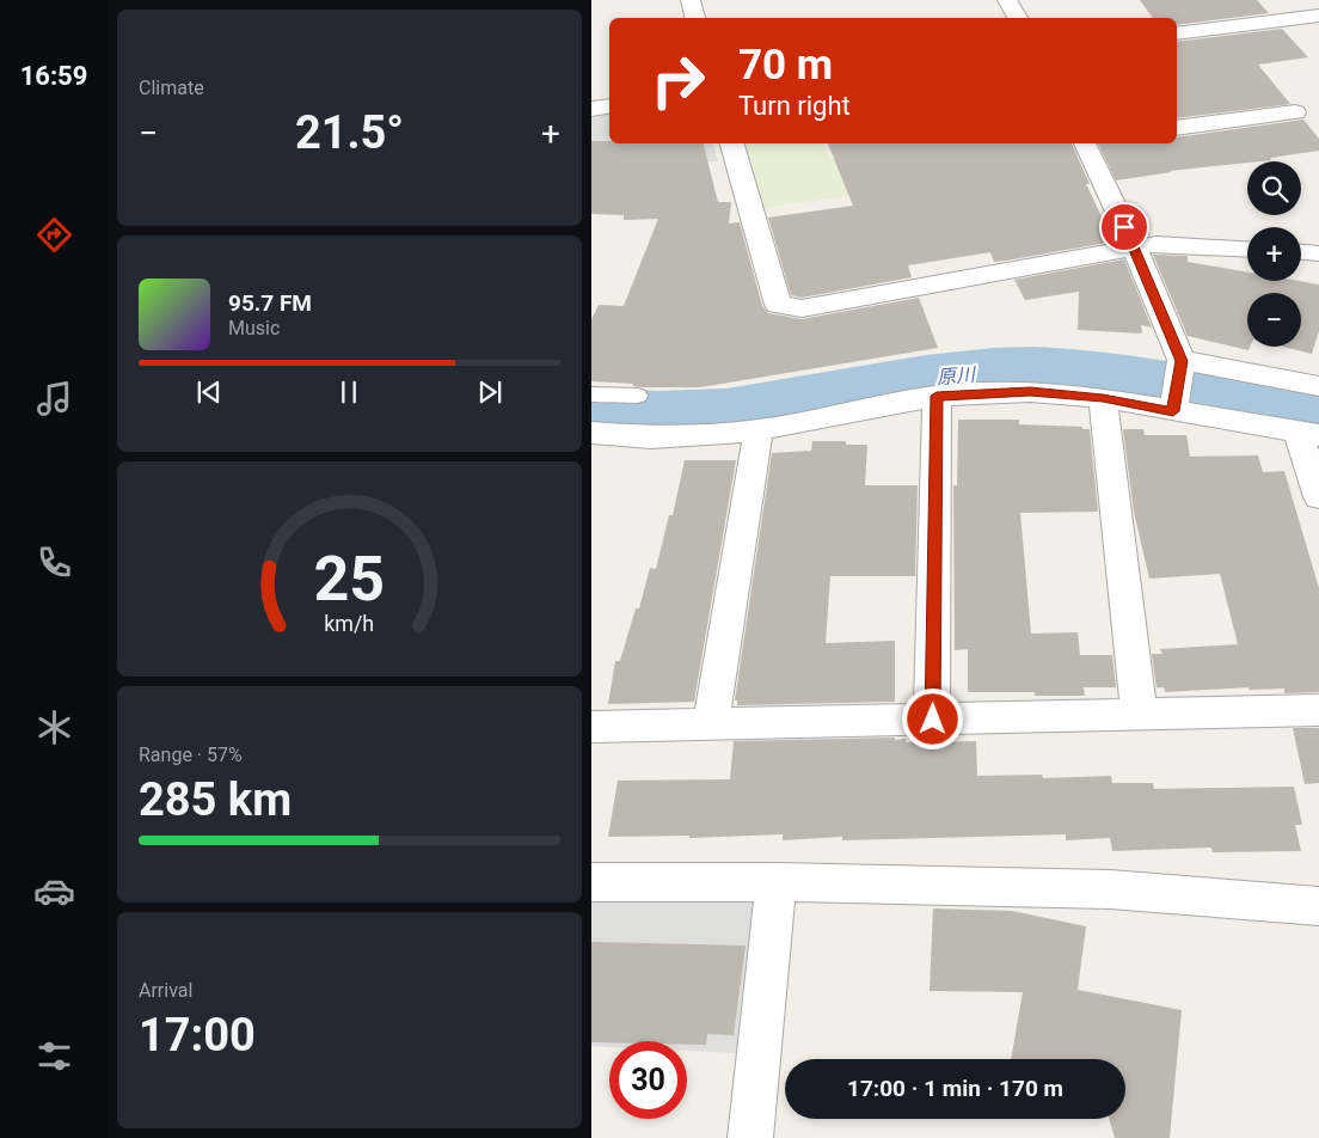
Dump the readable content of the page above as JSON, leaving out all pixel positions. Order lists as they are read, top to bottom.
{
  "water": ["原川"],
  "page": {
    "tabs": "16:59",
    "tile": [
      "Climate",
      ["Range · 57%", "285 km"],
      ["Arrival", "17:00"]
    ],
    "turn": ["70 m", "Turn right"],
    "heat": ["−", "21.5°", "+"],
    "map_buttons": ["+", "−"],
    "song": ["95.7 FM", "Music"],
    "limit": "30",
    "trip": "17:00 · 1 min · 170 m",
    "gauge": ["25", "km/h"]
  }
}
